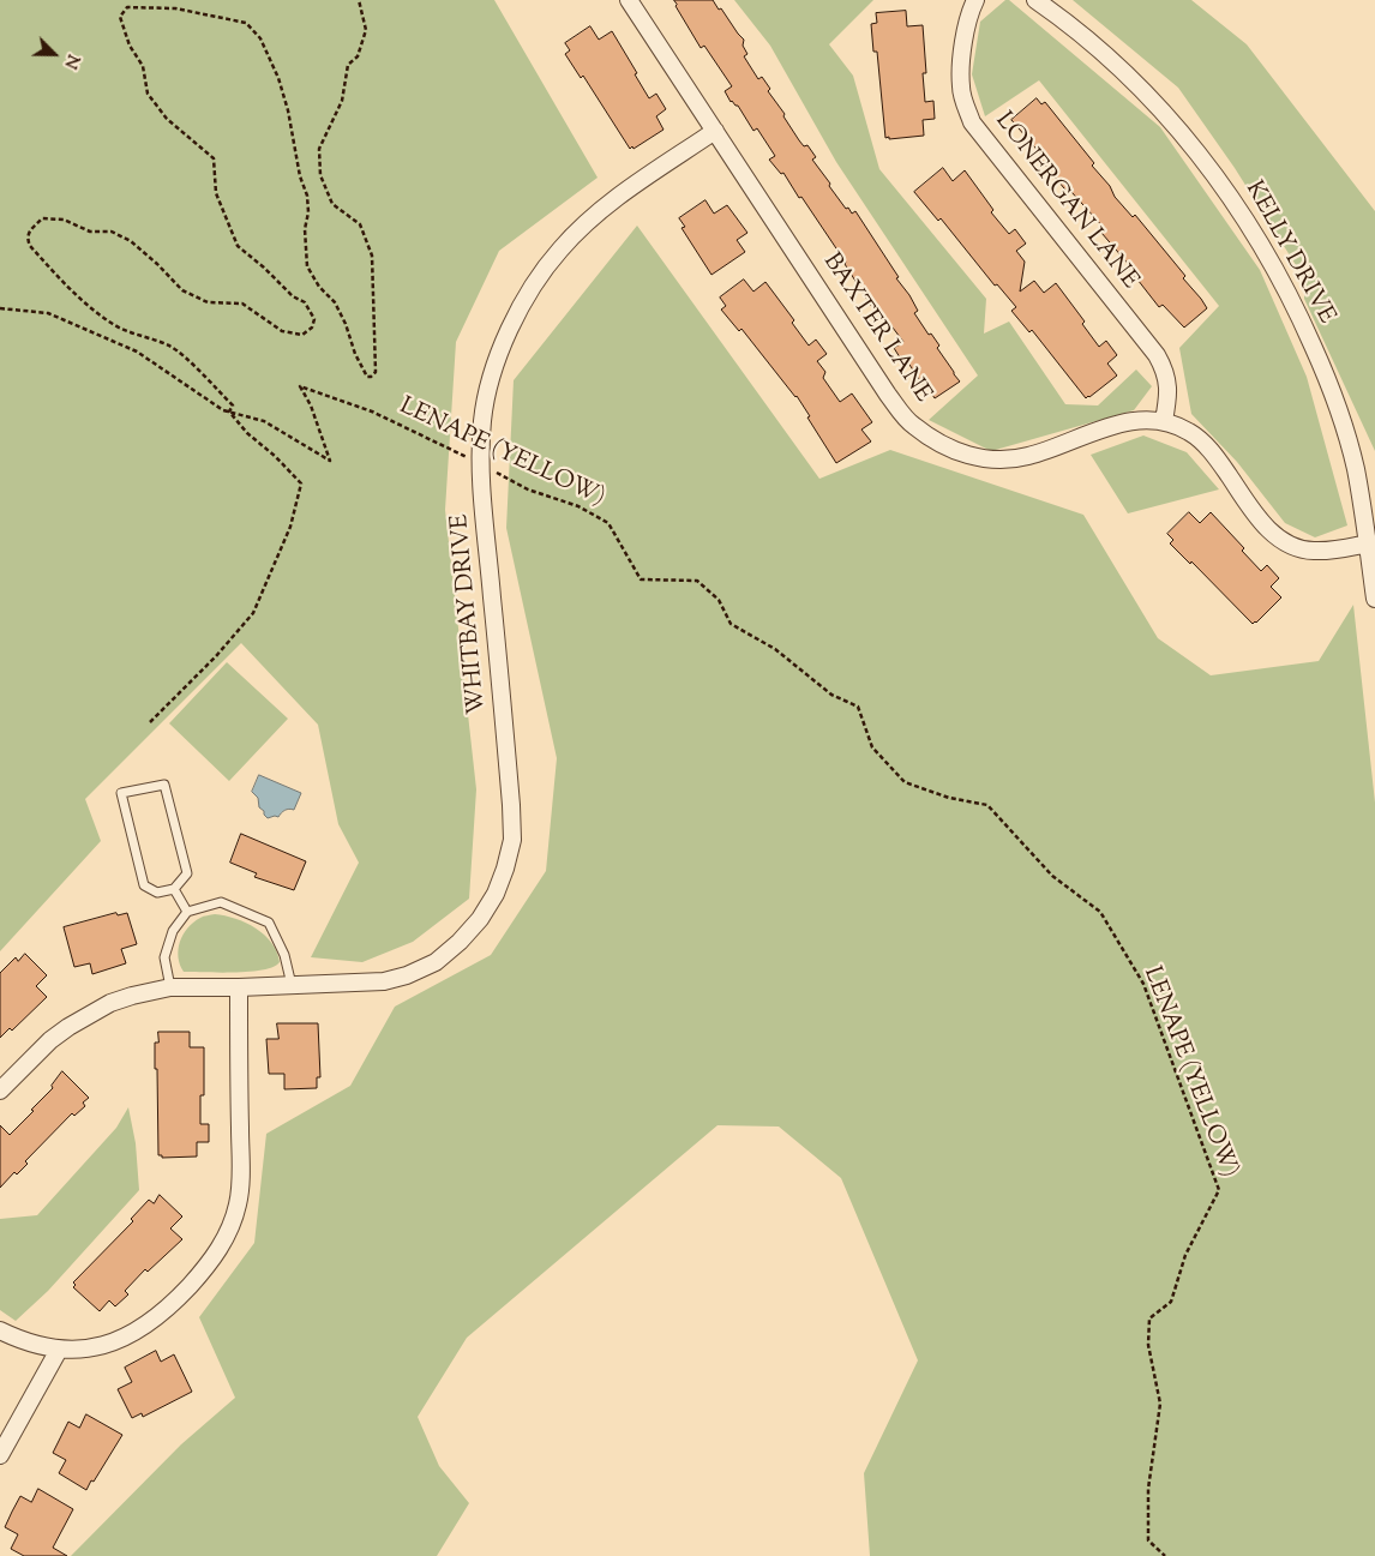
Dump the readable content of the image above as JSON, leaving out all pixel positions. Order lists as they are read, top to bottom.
{
  "streets": {
    "street": [
      "LONERGAN LANE",
      "KELLY DRIVE",
      "BAXTER LANE",
      "WHITBAY DRIVE"
    ],
    "path": ["LENAPE (YELLOW)"]
  },
  "crossings": [
    ["LONERGAN LANE", "BAXTER LANE"],
    ["KELLY DRIVE", "BAXTER LANE"],
    ["BAXTER LANE", "WHITBAY DRIVE"],
    ["LENAPE (YELLOW)", "WHITBAY DRIVE"]
  ],
  "north": "bottom right"
}
